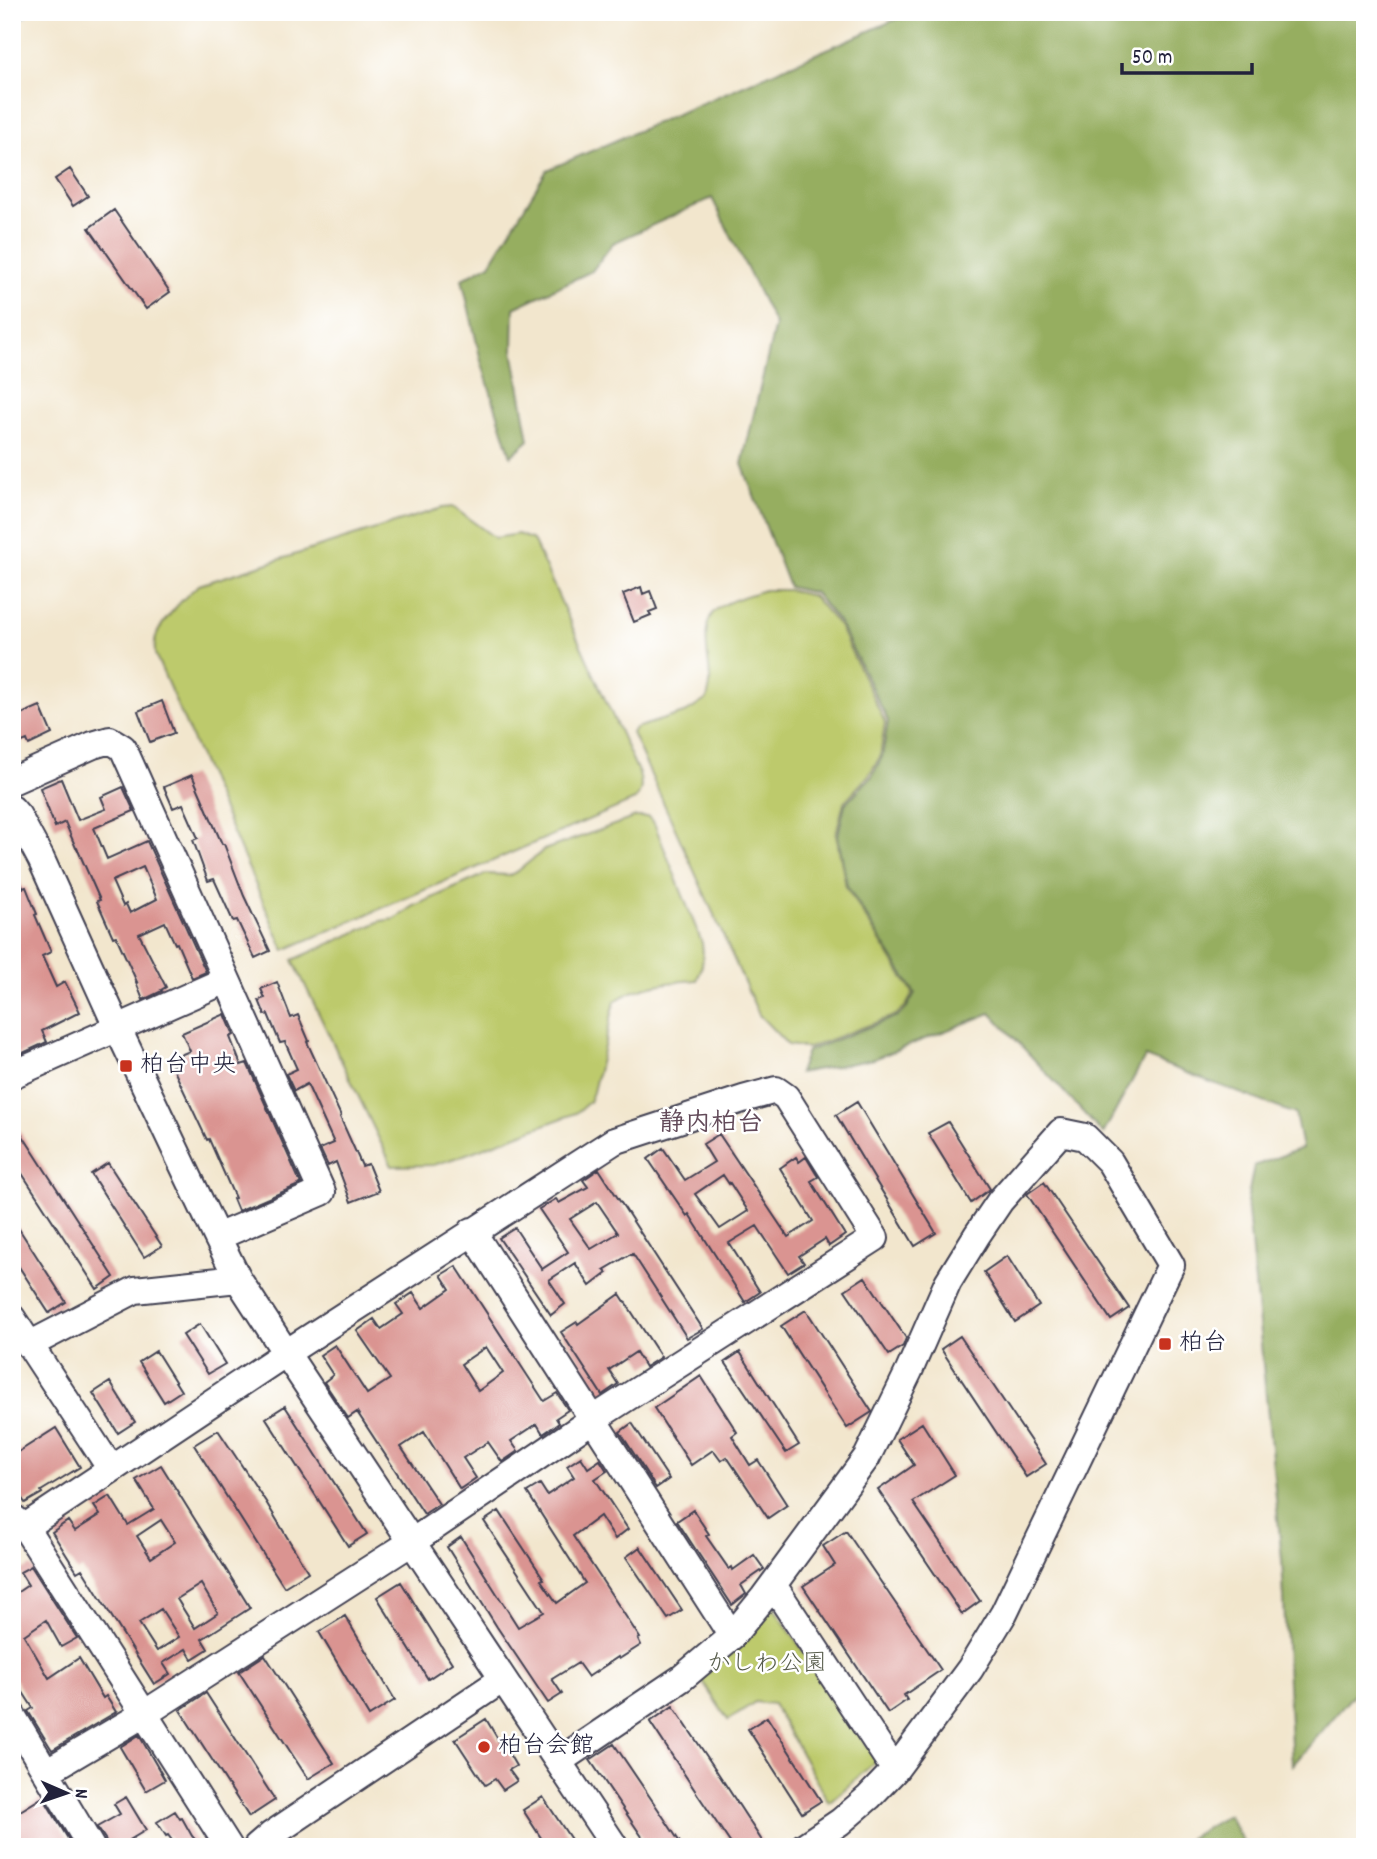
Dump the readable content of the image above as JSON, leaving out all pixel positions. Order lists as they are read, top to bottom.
{
  "districts": ["静内柏台"],
  "parks": ["かしわ公園"],
  "places": {
    "transit": ["柏台中央", "柏台"],
    "other": ["柏台会館"]
  },
  "scale_bar": "50 m",
  "north": "right"
}
